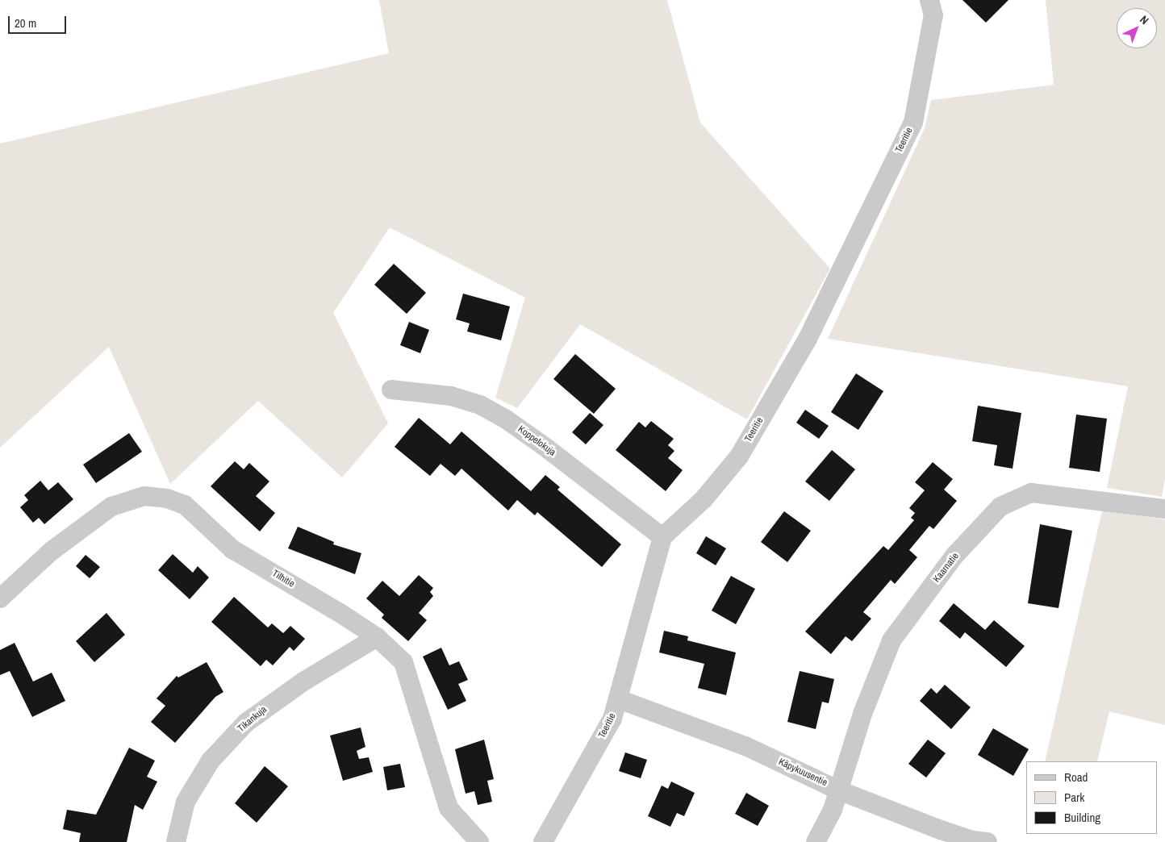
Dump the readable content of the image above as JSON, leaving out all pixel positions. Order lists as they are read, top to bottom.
{
  "streets": {
    "street": [
      "Teeritie",
      "Koppelokuja",
      "Kaarnatie",
      "Tilhitie",
      "Tikankuja",
      "Käpykuusentie"
    ]
  },
  "crossings": [
    ["Teeritie", "Koppelokuja"],
    ["Teeritie", "Käpykuusentie"],
    ["Kaarnatie", "Käpykuusentie"],
    ["Tilhitie", "Tikankuja"]
  ],
  "legend": ["Road", "Park", "Building"],
  "scale_bar": "20 m",
  "north": "top right"
}
